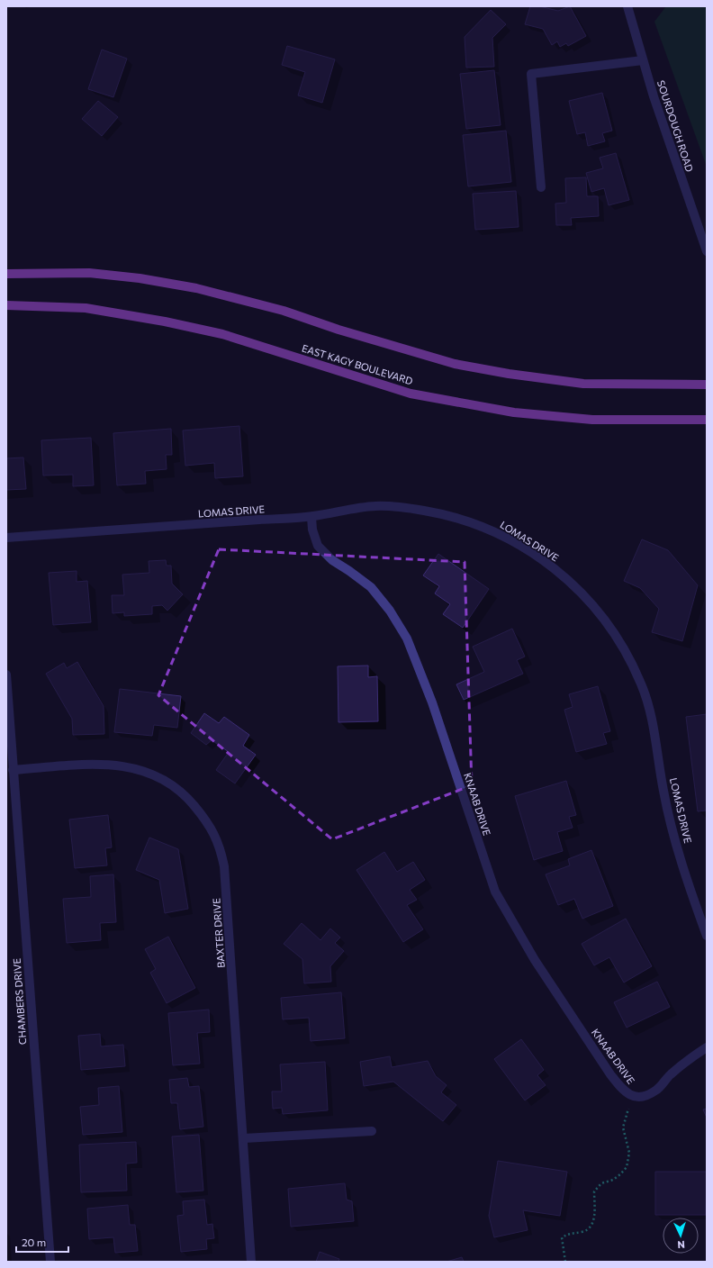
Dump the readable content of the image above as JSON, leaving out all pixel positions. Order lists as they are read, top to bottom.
{
  "streets": {
    "main road": ["EAST KAGY BOULEVARD"],
    "street": [
      "SOURDOUGH ROAD",
      "LOMAS DRIVE",
      "KNAAB DRIVE",
      "BAXTER DRIVE",
      "CHAMBERS DRIVE"
    ]
  },
  "crossings": [
    ["LOMAS DRIVE", "KNAAB DRIVE"],
    ["BAXTER DRIVE", "CHAMBERS DRIVE"]
  ],
  "scale_bar": "20 m",
  "north": "bottom"
}
